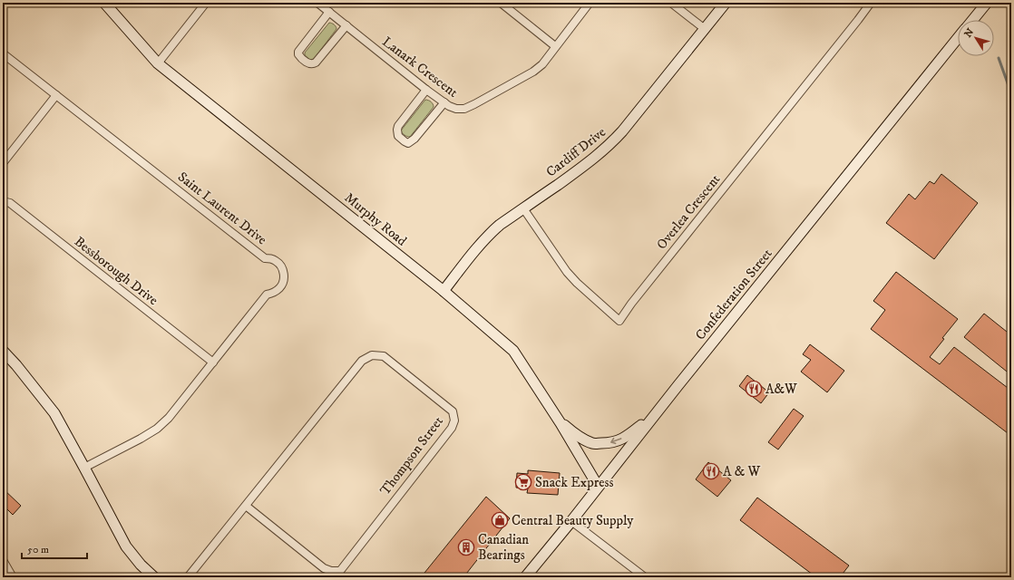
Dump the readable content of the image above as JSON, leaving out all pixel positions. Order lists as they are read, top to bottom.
{
  "streets": {
    "street": [
      "Lanark Crescent",
      "Cardiff Drive",
      "Saint Laurent Drive",
      "Overlea Crescent",
      "Murphy Road",
      "Bessborough Drive",
      "Confederation Street",
      "Thompson Street"
    ]
  },
  "crossings": [
    ["Cardiff Drive", "Overlea Crescent"],
    ["Cardiff Drive", "Murphy Road"],
    ["Saint Laurent Drive", "Bessborough Drive"],
    ["Murphy Road", "Confederation Street"]
  ],
  "places": {
    "restaurant": ["A&W", "A & W"],
    "supermarket": ["Snack Express"],
    "shop": ["Central Beauty Supply"],
    "building": ["Canadian Bearings"]
  },
  "scale_bar": "50 m",
  "north": "top left"
}
